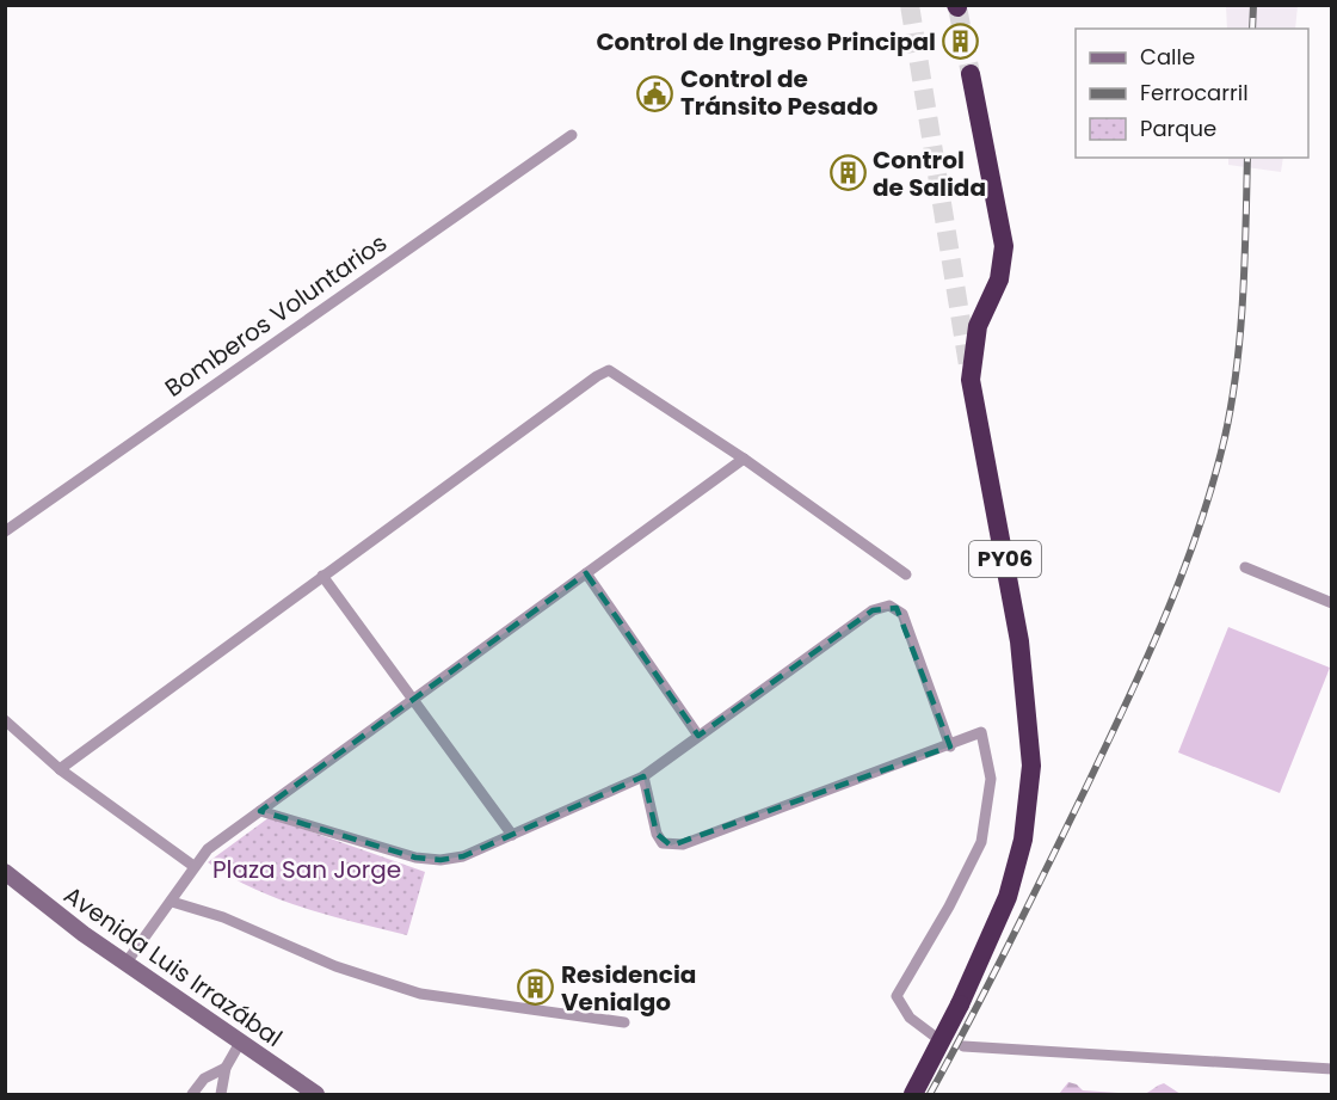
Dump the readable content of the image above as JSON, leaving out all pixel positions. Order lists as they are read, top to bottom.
{
  "streets": {
    "highway": ["PY06"],
    "main road": ["Avenida Luis Irrazábal"],
    "street": ["Bomberos Voluntarios"]
  },
  "parks": ["Plaza San Jorge"],
  "places": {
    "building": ["Control de Ingreso Principal", "Control de Salida", "Residencia Venialgo"],
    "public building": ["Control de Tránsito Pesado"]
  },
  "legend": ["Calle", "Ferrocarril", "Parque"]
}
